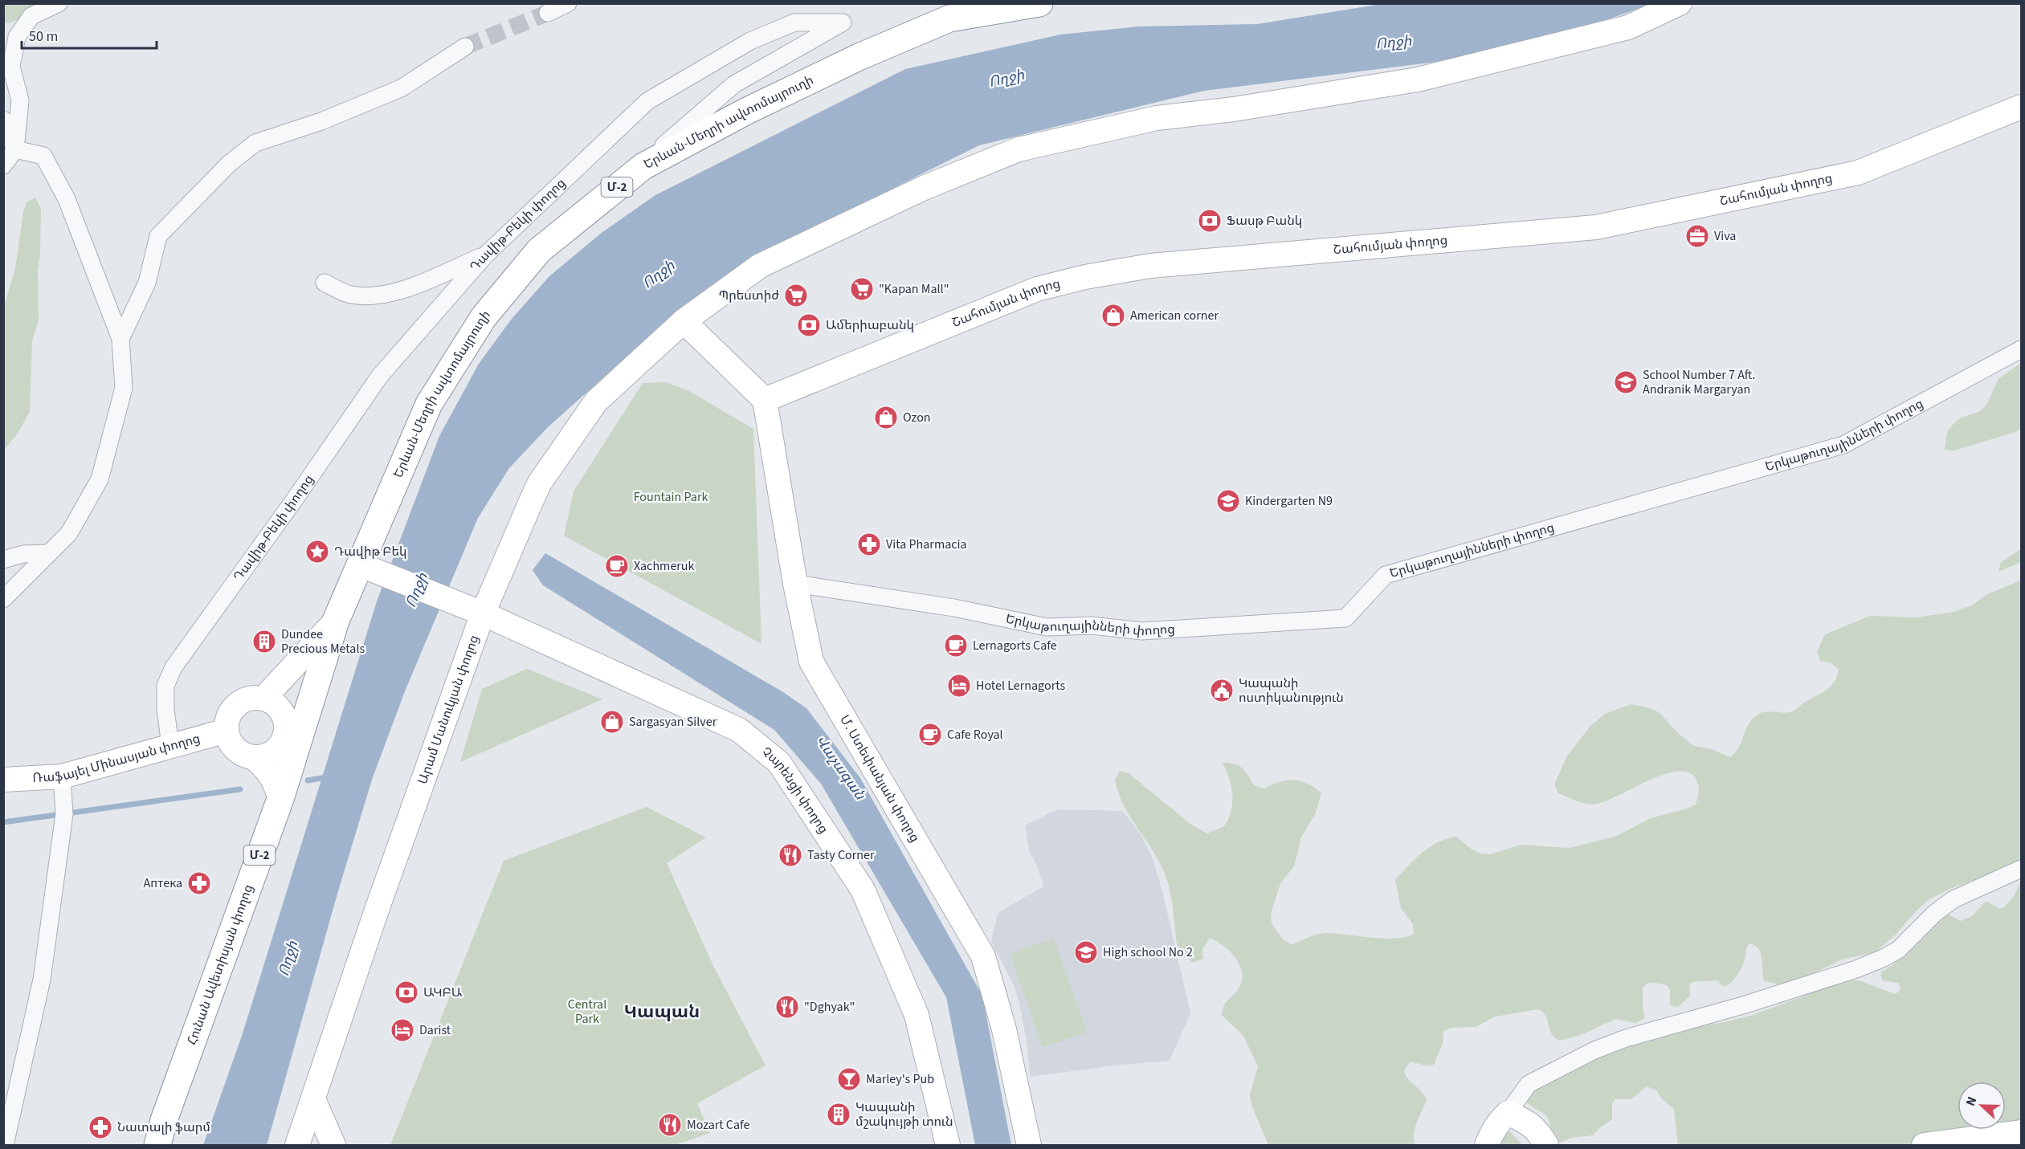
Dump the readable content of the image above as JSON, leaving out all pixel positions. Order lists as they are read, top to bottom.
{
  "streets": {
    "highway": ["Երևան-Մեղրի ավտոմայրուղի", "Մ-2", "Հունան Ավետիսյան փողոց"],
    "street": [
      "Շահումյան փողոց",
      "Դավիթ-Բեկի փողոց",
      "Երկաթուղայինների փողոց",
      "Արամ Մանուկյան փողոց",
      "Ռաֆայել Մինասյան փողոց",
      "Մ. Ստեփանյան փողոց",
      "Չարենցի փողոց"
    ]
  },
  "crossings": [
    ["Երևան-Մեղրի ավտոմայրուղի", "Դավիթ-Բեկի փողոց"],
    ["Երևան-Մեղրի ավտոմայրուղի", "Չարենցի փողոց"],
    ["Երևան-Մեղրի ավտոմայրուղի", "Հունան Ավետիսյան փողոց"],
    ["Շահումյան փողոց", "Մ. Ստեփանյան փողոց"],
    ["Դավիթ-Բեկի փողոց", "Ռաֆայել Մինասյան փողոց"],
    ["Երկաթուղայինների փողոց", "Մ. Ստեփանյան փողոց"],
    ["Արամ Մանուկյան փողոց", "Չարենցի փողոց"],
    ["Չարենցի փողոց", "Հունան Ավետիսյան փողոց"]
  ],
  "districts": ["Կապան"],
  "water": ["Ողջի", "Վաչագան"],
  "parks": ["Fountain Park", "Central Park"],
  "places": {
    "bank": ["Ֆասթ Բանկ", "Ամերիաբանկ", "ԱԿԲԱ"],
    "office": ["Viva"],
    "supermarket": ["\"Kapan Mall\"", "Պրեստիժ"],
    "shop": ["American corner", "Ozon", "Sargasyan Silver"],
    "school or university": ["School Number 7 Aft. Andranik Margaryan", "Kindergarten N9", "High school No 2"],
    "pharmacy": ["Vita Pharmacia", "Аптека", "Նատալի ֆարմ"],
    "place": ["Դավիթ Բեկ"],
    "cafe": ["Xachmeruk", "Lernagorts Cafe", "Cafe Royal"],
    "building": ["Dundee Precious Metals", "Կապանի մշակույթի տուն"],
    "hotel": ["Hotel Lernagorts", "Darist"],
    "public building": ["Կապանի ոստիկանություն"],
    "restaurant": ["Tasty Corner", "\"Dghyak\"", "Mozart Cafe"],
    "bar": ["Marley's Pub"]
  },
  "scale_bar": "50 m",
  "north": "left"
}
